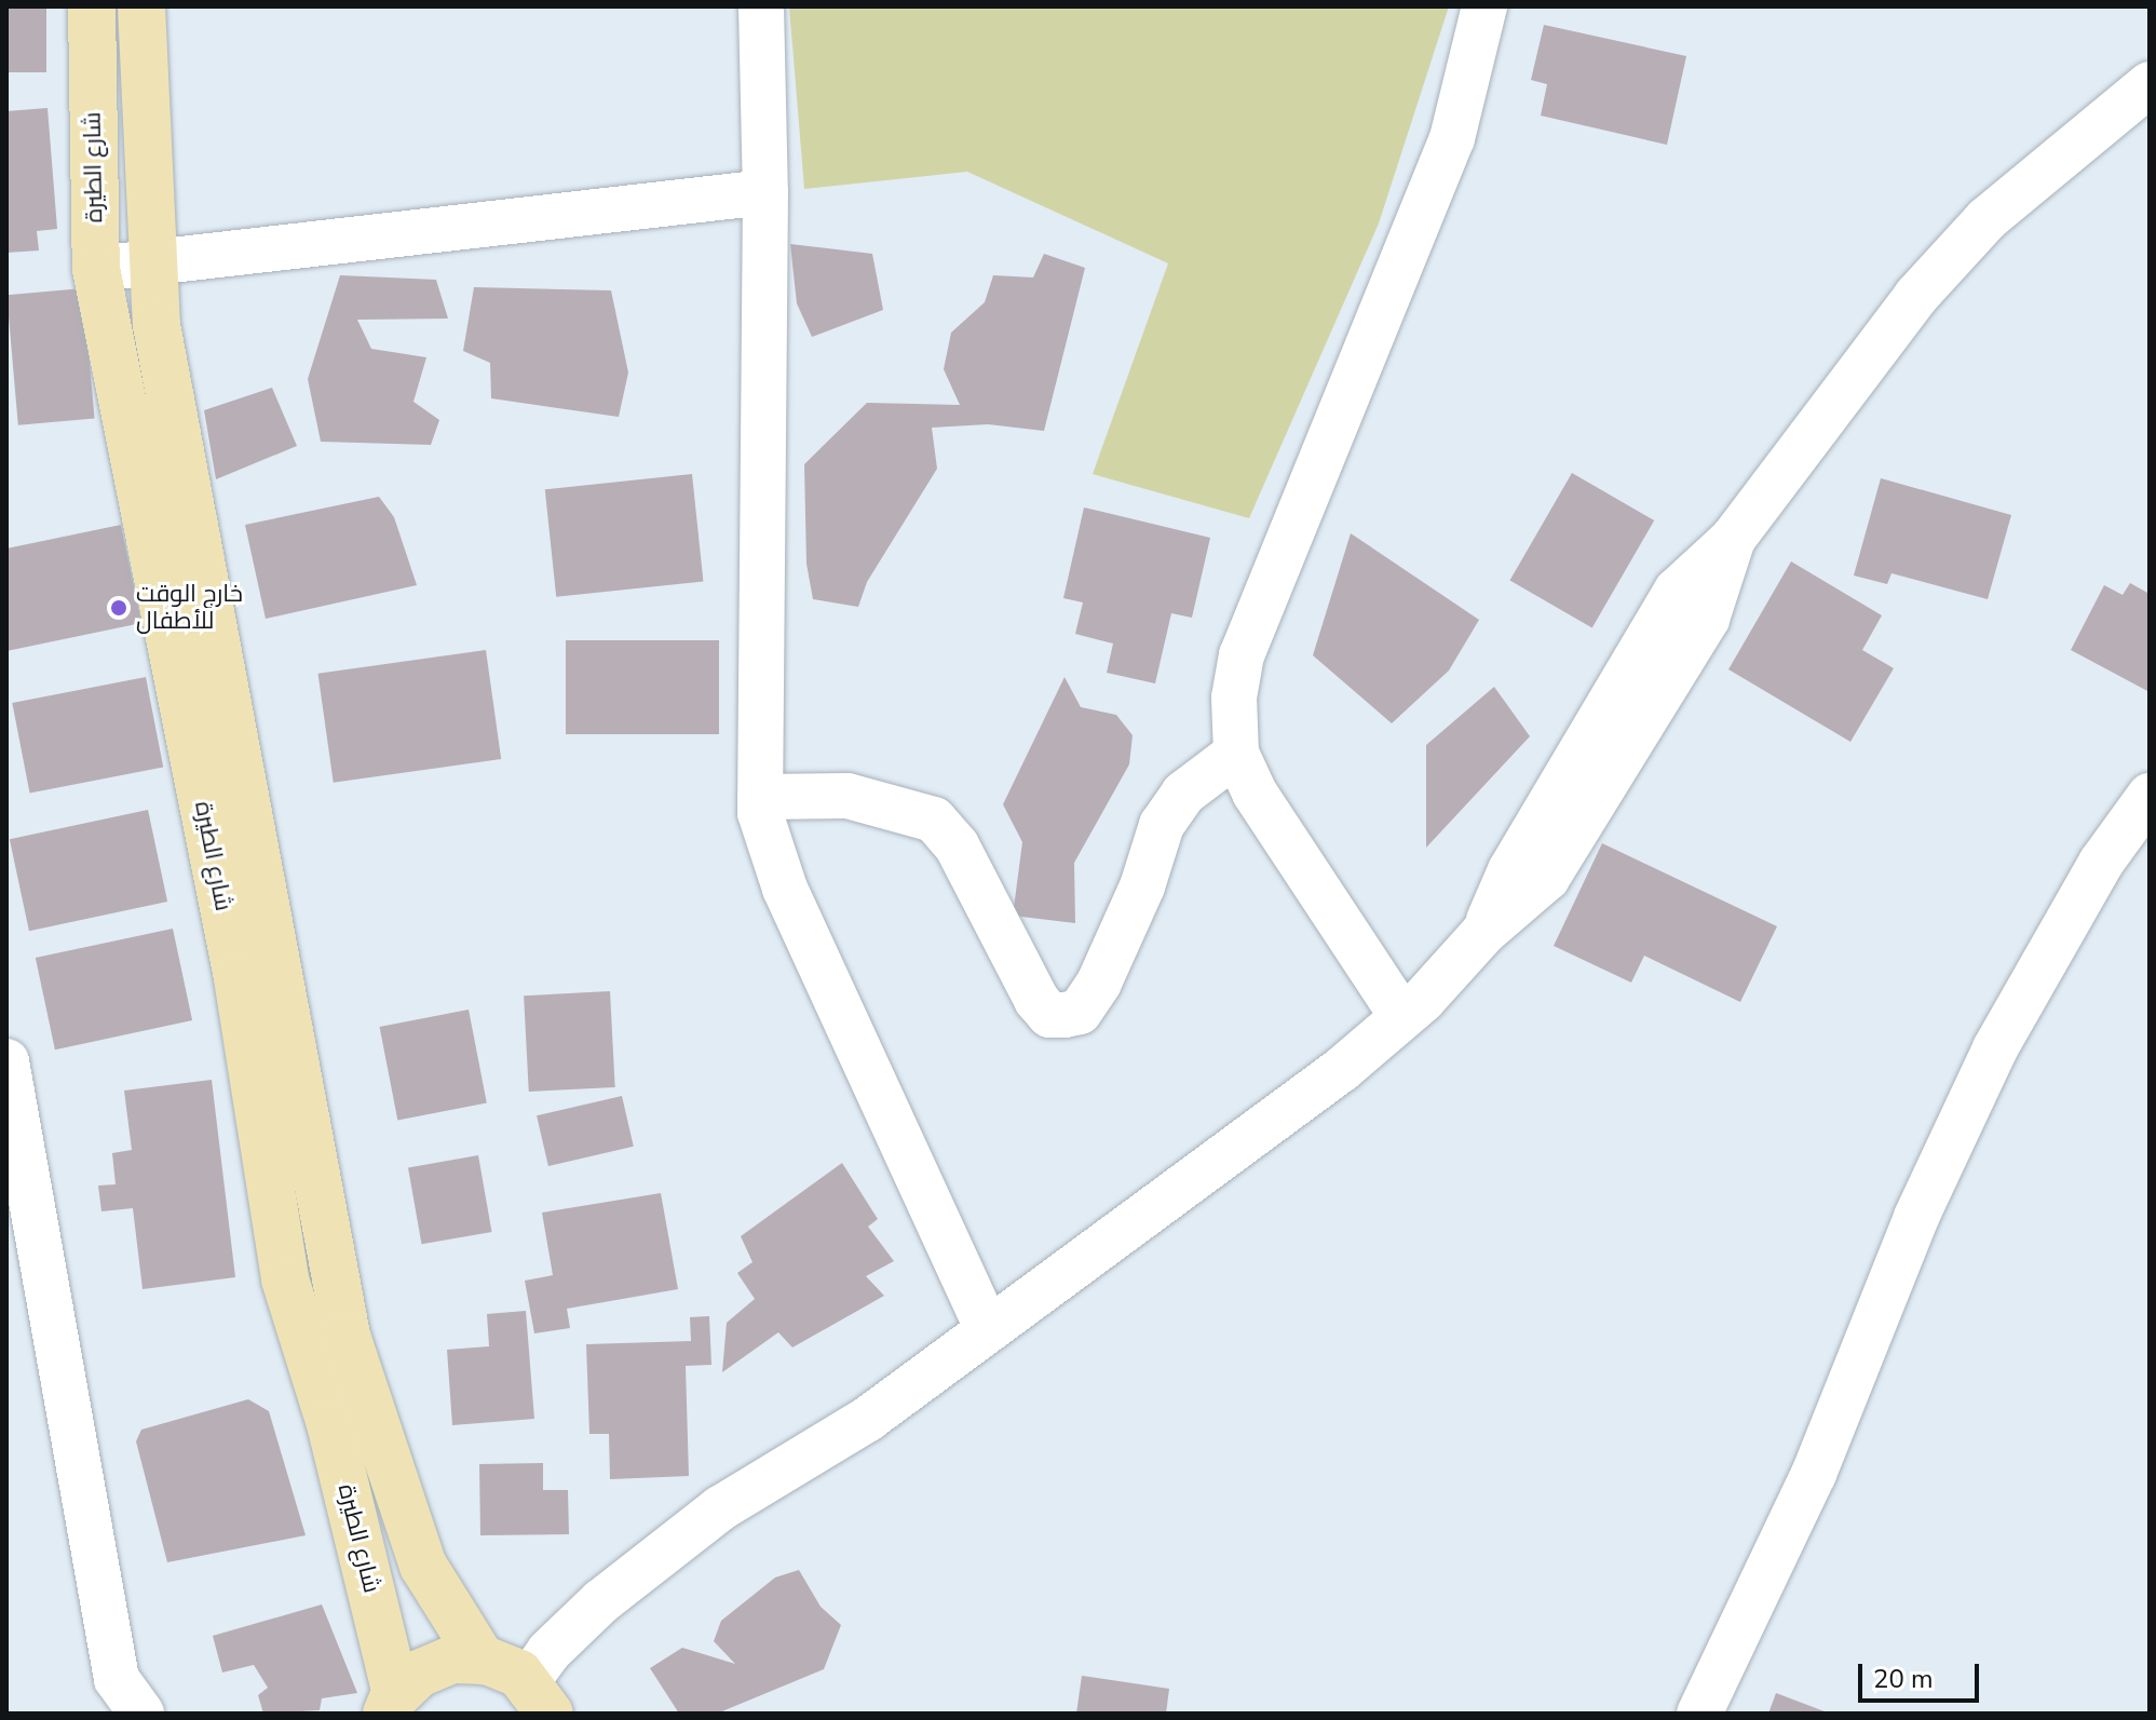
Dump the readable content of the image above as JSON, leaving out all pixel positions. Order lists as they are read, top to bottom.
{
  "streets": {
    "main road": ["شارع الطيرة"]
  },
  "places": ["خارج الوقت للأطفال"],
  "scale_bar": "20 m"
}
